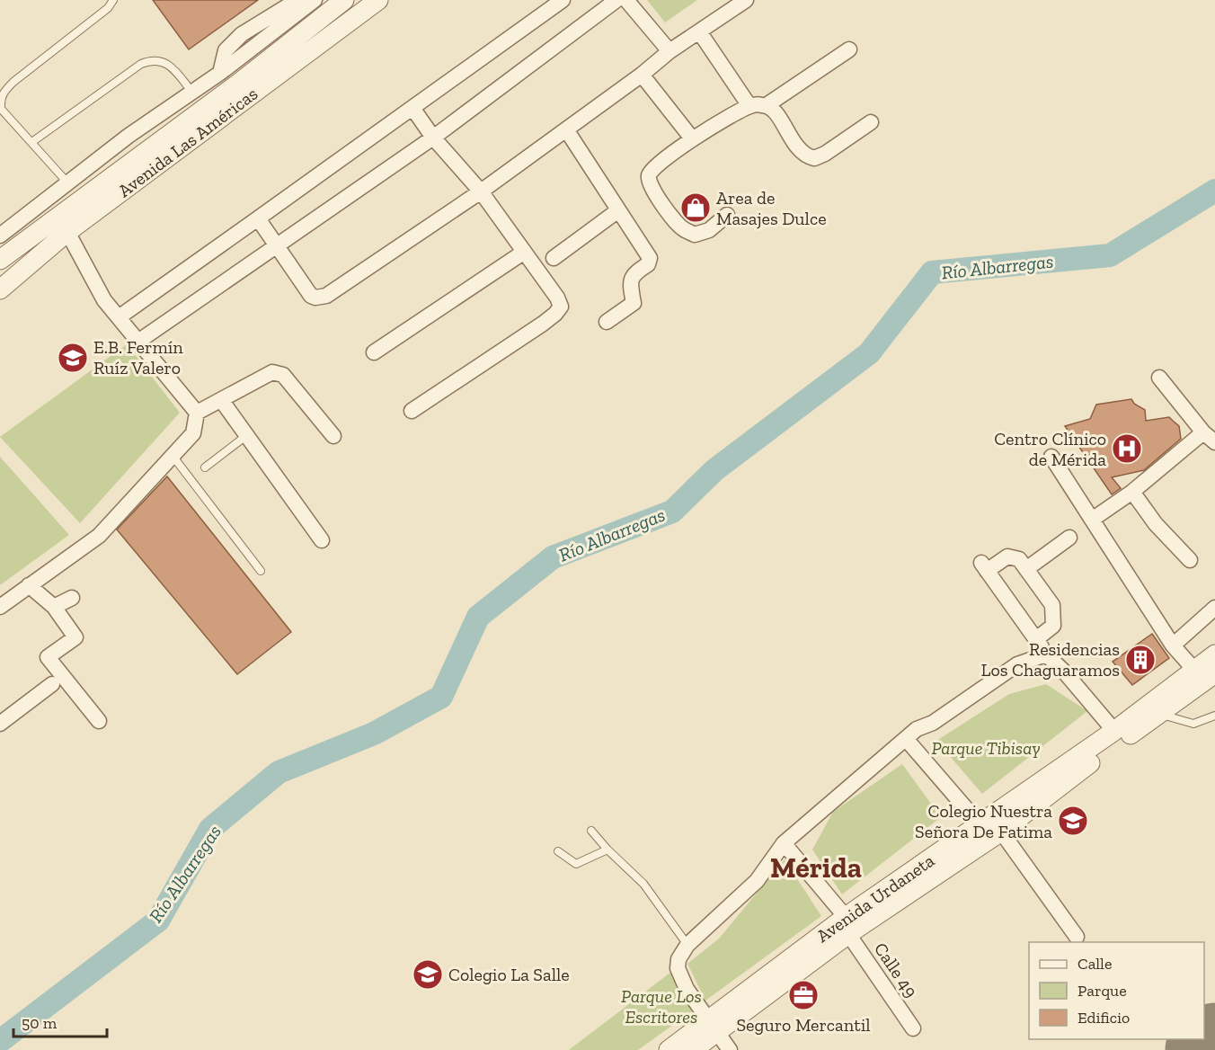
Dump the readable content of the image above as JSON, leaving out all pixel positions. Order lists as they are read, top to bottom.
{
  "streets": {
    "street": ["Avenida Las Américas", "Avenida Urdaneta", "Calle 49"]
  },
  "crossings": [
    ["Avenida Urdaneta", "Calle 49"]
  ],
  "districts": ["Mérida"],
  "water": ["Río Albarregas"],
  "parks": ["Parque Tibisay", "Parque Los Escritores"],
  "places": {
    "shop": ["Area de Masajes Dulce"],
    "school or university": ["E.B. Fermín Ruíz Valero", "Colegio Nuestra Señora De Fatima", "Colegio La Salle"],
    "hospital": ["Centro Clínico de Mérida"],
    "building": ["Residencias Los Chaguaramos"],
    "office": ["Seguro Mercantil"]
  },
  "legend": ["Calle", "Parque", "Edificio"],
  "scale_bar": "50 m"
}
